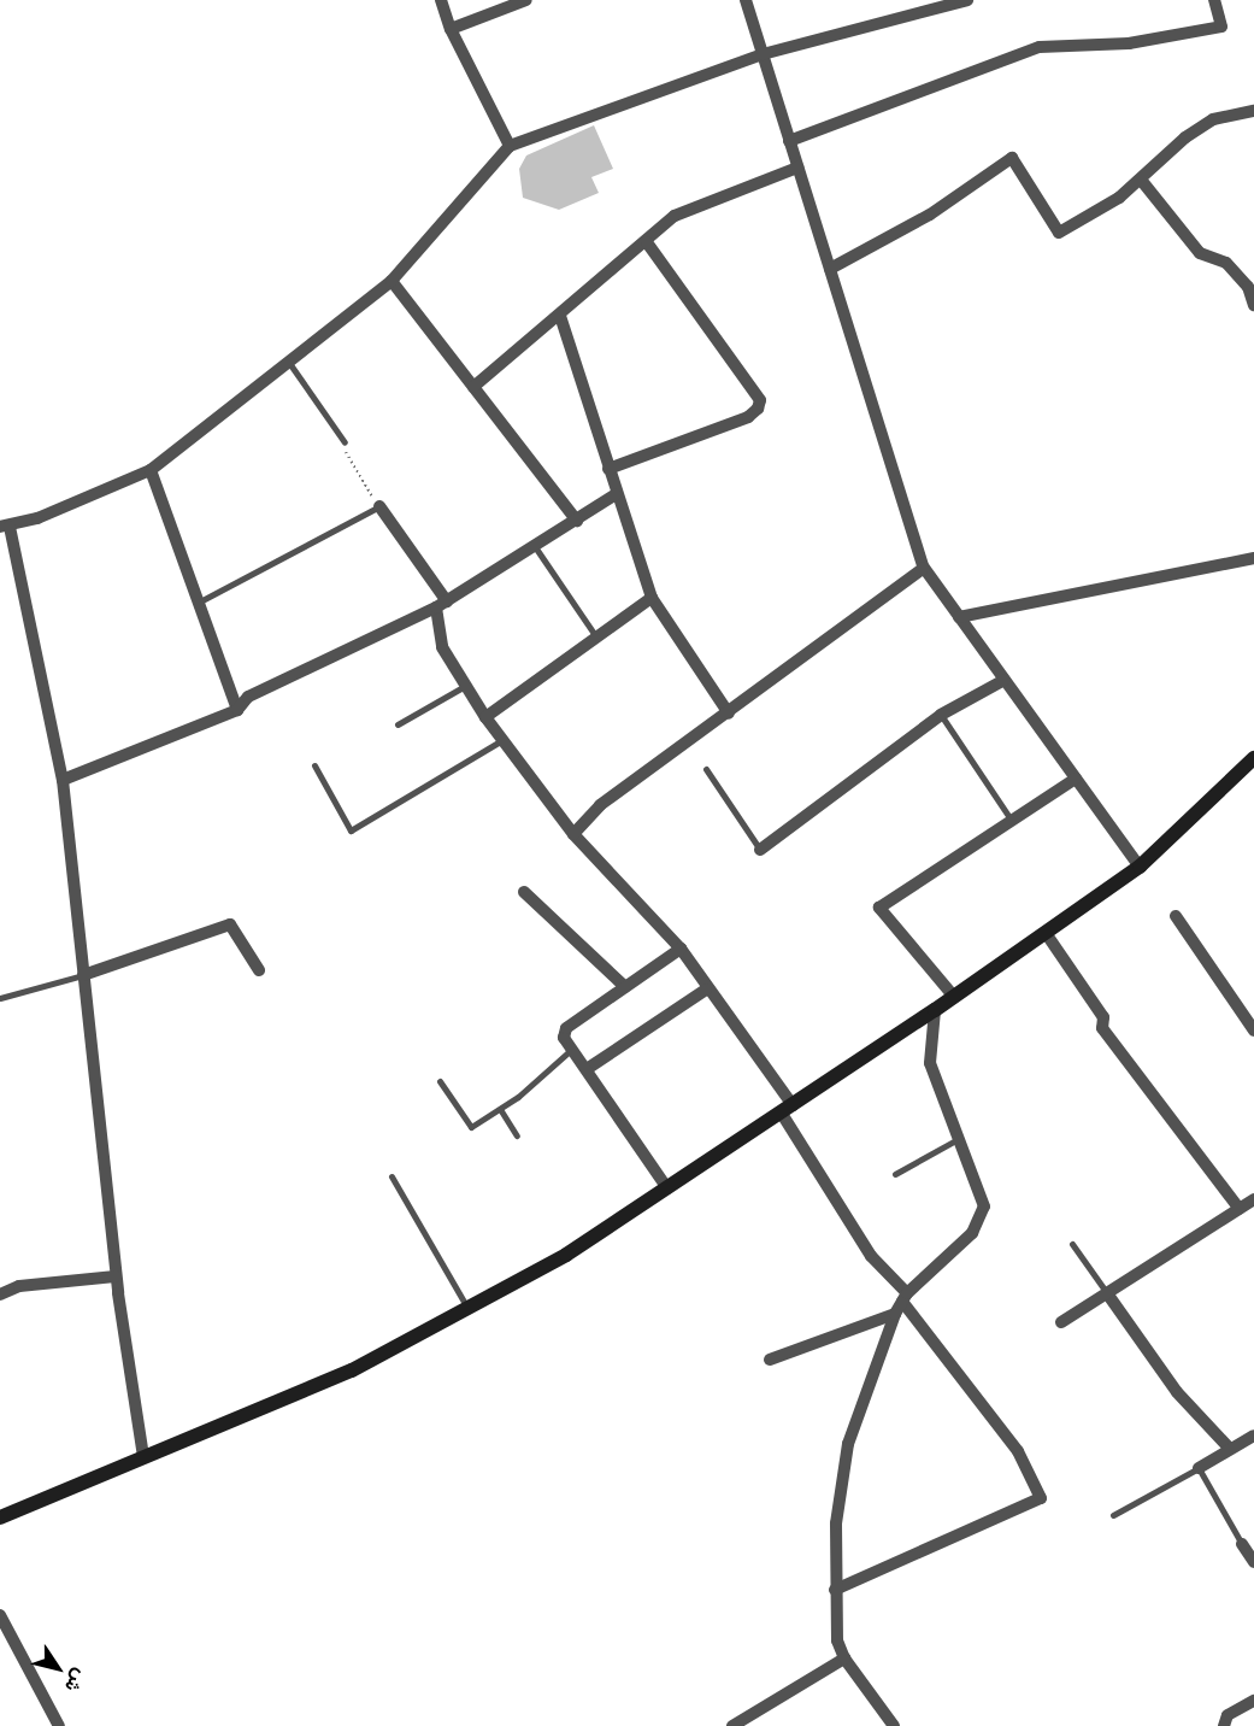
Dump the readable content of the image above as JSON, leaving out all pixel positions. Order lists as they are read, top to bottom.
{
  "north": "bottom right"
}
